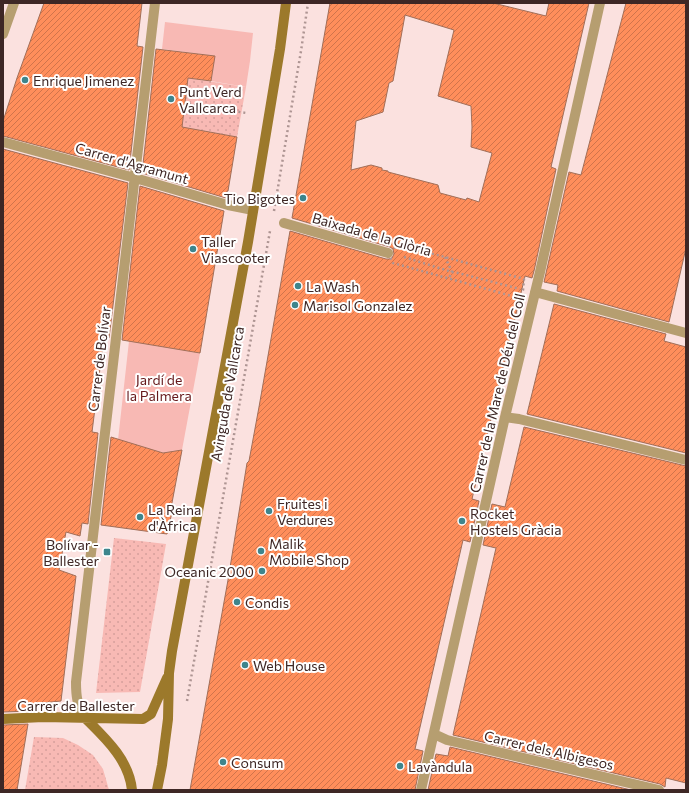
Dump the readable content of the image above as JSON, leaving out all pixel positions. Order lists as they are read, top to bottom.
{
  "streets": {
    "main road": ["Avinguda de Vallcarca", "Carrer de Ballester"],
    "street": [
      "Carrer d'Agramunt",
      "Baixada de la Glòria",
      "Carrer de Bolívar",
      "Carrer de la Mare de Déu del Coll",
      "Carrer dels Albigesos"
    ]
  },
  "crossings": [
    ["Carrer d'Agramunt", "Carrer de Bolívar"],
    ["Carrer d'Agramunt", "Avinguda de Vallcarca"],
    ["Carrer de Bolívar", "Carrer de Ballester"],
    ["Carrer de la Mare de Déu del Coll", "Carrer dels Albigesos"],
    ["Avinguda de Vallcarca", "Carrer de Ballester"]
  ],
  "parks": ["Jardí de la Palmera"],
  "places": {
    "other": [
      "Enrique Jimenez",
      "Punt Verd Vallcarca",
      "Tio Bigotes",
      "Taller Viascooter",
      "La Wash",
      "Marisol Gonzalez",
      "Fruites i Verdures",
      "La Reina d'Àfrica",
      "Rocket Hostels Gràcia",
      "Malik Mobile Shop",
      "Oceanic 2000",
      "Condis",
      "Web House",
      "Consum",
      "Lavàndula"
    ],
    "transit": ["Bolívar - Ballester"]
  }
}
